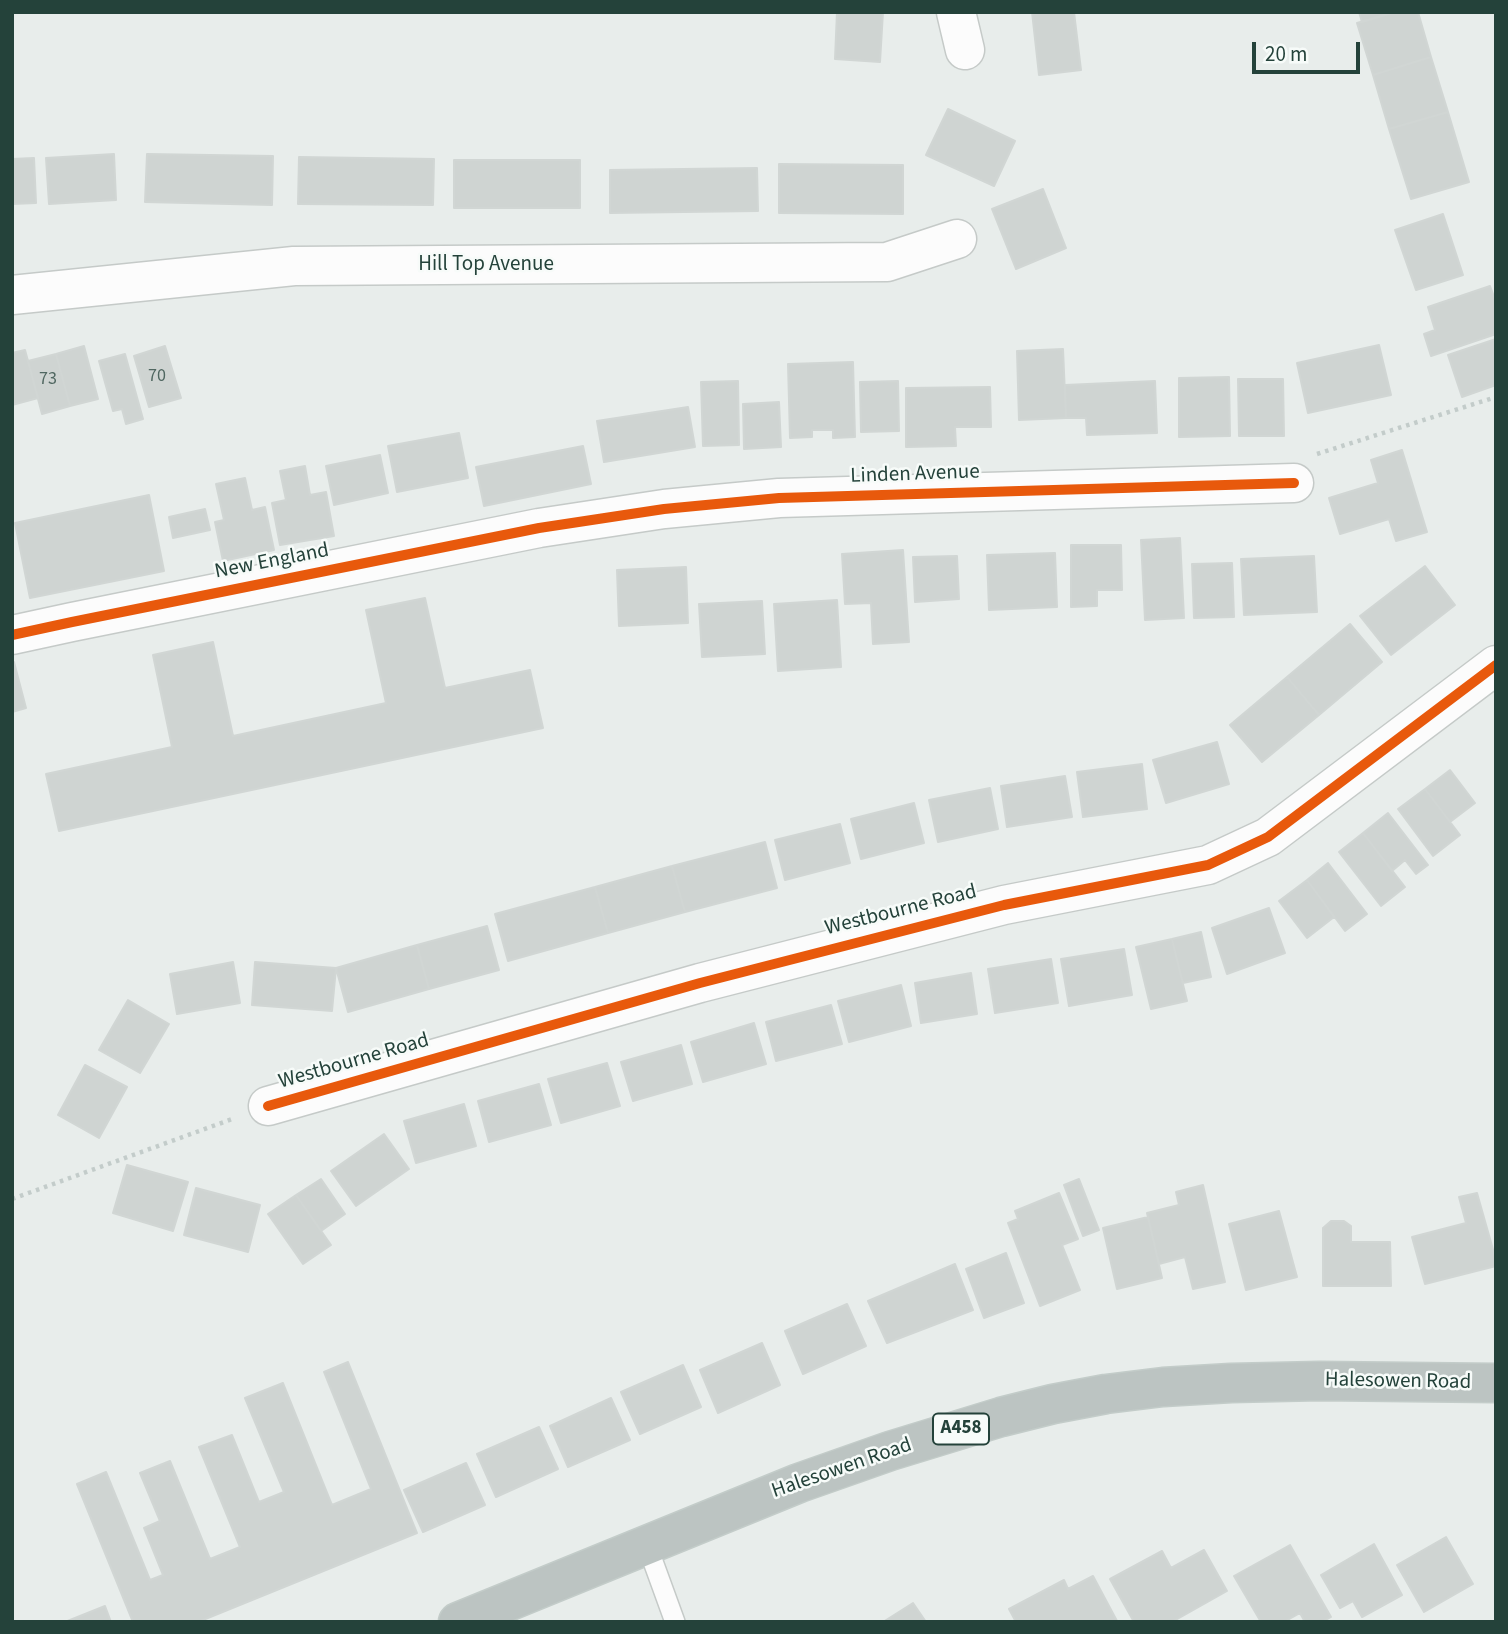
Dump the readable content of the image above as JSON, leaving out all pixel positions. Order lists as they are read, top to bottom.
{
  "streets": {
    "highway": ["Halesowen Road", "A458"],
    "street": [
      "Hill Top Avenue",
      "Linden Avenue",
      "New England",
      "Westbourne Road"
    ]
  },
  "crossings": [
    ["Linden Avenue", "New England"]
  ],
  "house_numbers": ["70", "73"],
  "scale_bar": "20 m"
}
